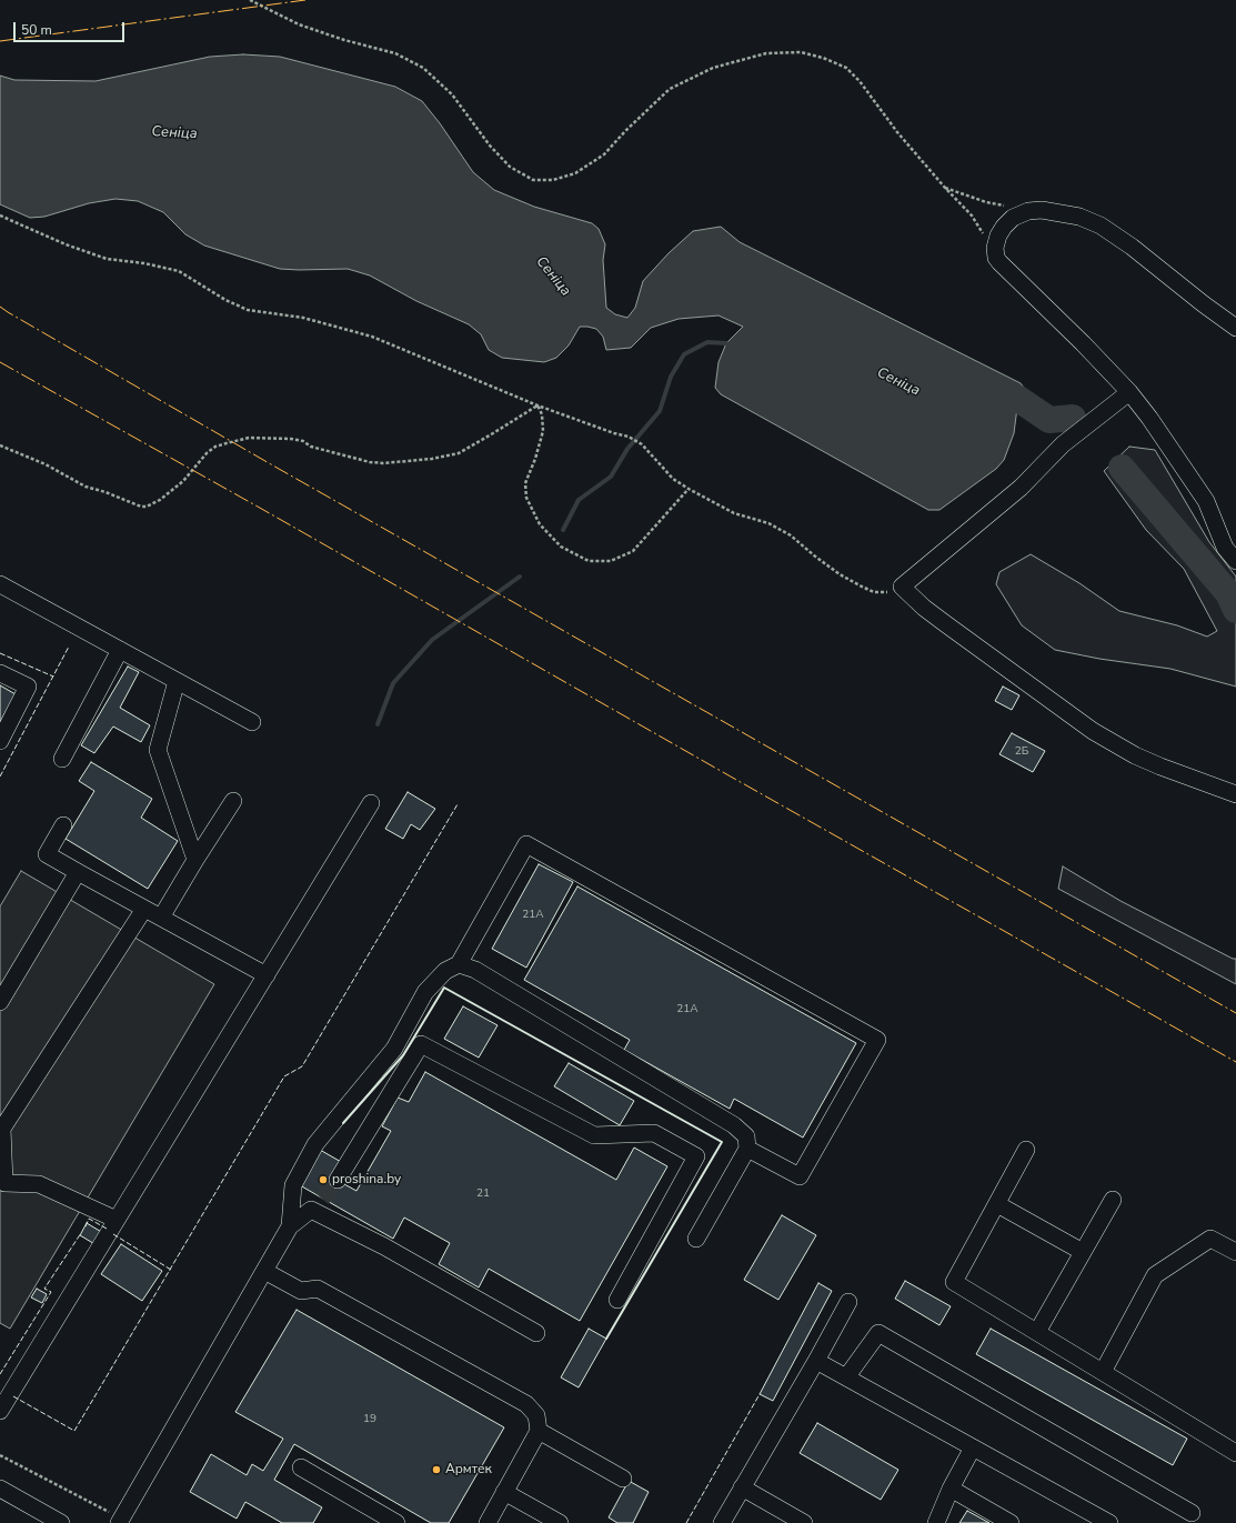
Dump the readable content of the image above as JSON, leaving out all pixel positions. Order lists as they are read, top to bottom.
{
  "water": ["Сеніца"],
  "places": ["proshina.by", "Армтек"],
  "house_numbers": [
    "2Б",
    "21А",
    "21А",
    "21",
    "19"
  ],
  "scale_bar": "50 m"
}
